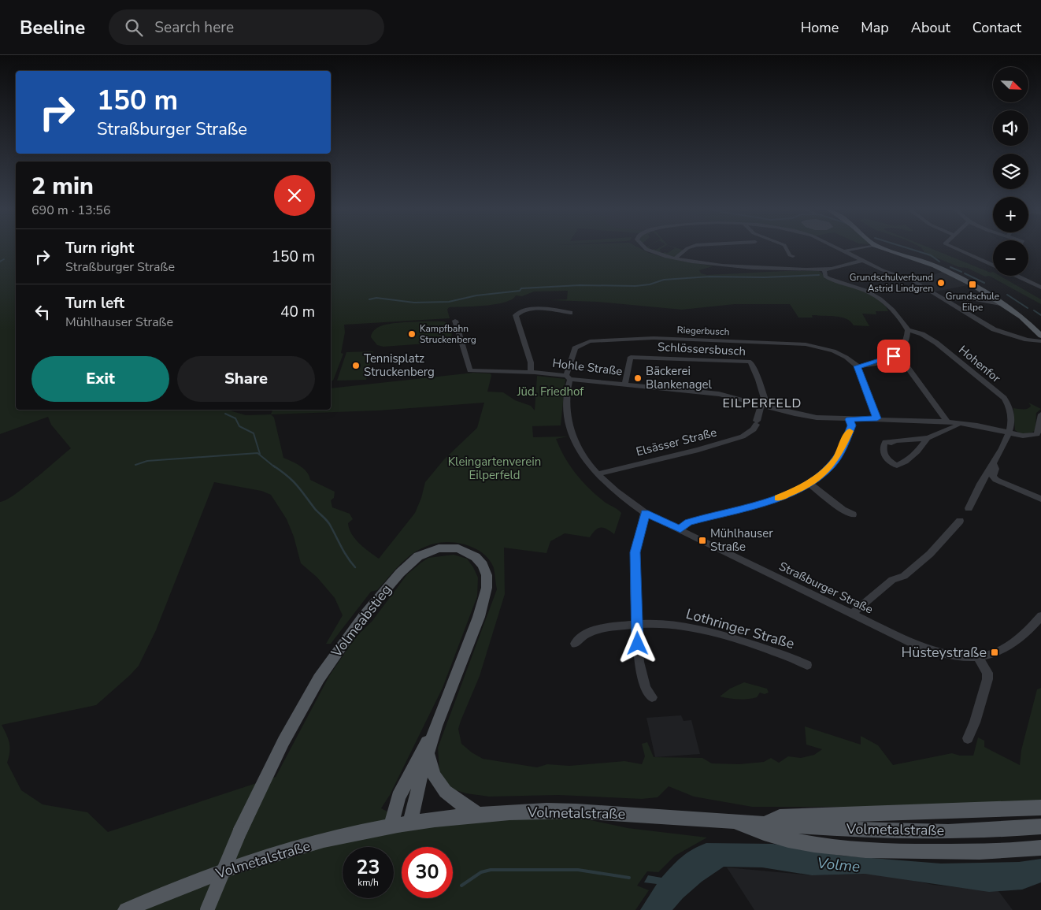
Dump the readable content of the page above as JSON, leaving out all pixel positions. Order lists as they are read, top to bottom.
{
  "streets": {
    "main road": ["Volmeabstieg", "Volmetalstraße"],
    "street": [
      "Riegerbusch",
      "Schlössersbusch",
      "Hohenfor",
      "Hohle Straße",
      "Elsässer Straße",
      "Straßburger Straße",
      "Lothringer Straße"
    ]
  },
  "crossings": [
    ["Riegerbusch", "Hohle Straße"],
    ["Riegerbusch", "Straßburger Straße"],
    ["Schlössersbusch", "Hohle Straße"],
    ["Schlössersbusch", "Elsässer Straße"],
    ["Hohenfor", "Hohle Straße"],
    ["Hohle Straße", "Elsässer Straße"],
    ["Hohle Straße", "Straßburger Straße"],
    ["Elsässer Straße", "Straßburger Straße"],
    ["Volmeabstieg", "Volmetalstraße"]
  ],
  "districts": ["EILPERFELD"],
  "water": ["Volme"],
  "parks": ["Jüd. Friedhof", "Kleingartenverein Eilperfeld"],
  "places": {
    "other": [
      "Grundschulverbund Astrid Lindgren",
      "Kampfbahn Struckenberg",
      "Tennisplatz Struckenberg",
      "Bäckerei Blankenagel"
    ],
    "transit": ["Grundschule Eilpe", "Mühlhauser Straße", "Hüsteystraße"]
  },
  "north": "bottom right",
  "page": {
    "header": "Beeline",
    "search": "Search here",
    "nav": [
      "Home",
      "Map",
      "About",
      "Contact"
    ],
    "map_buttons": ["+", "−"],
    "turn": ["150 m", "Straßburger Straße"],
    "heading": ["2 min", "690 m · 13:56"],
    "list": [
      {
        "name": "Turn right",
        "note": "Straßburger Straße",
        "value": "150 m"
      },
      {
        "name": "Turn left",
        "note": "Mühlhauser Straße",
        "value": "40 m"
      }
    ],
    "buttons": ["Exit", "Share"],
    "speed": "23 km/h",
    "limit": "30"
  }
}
